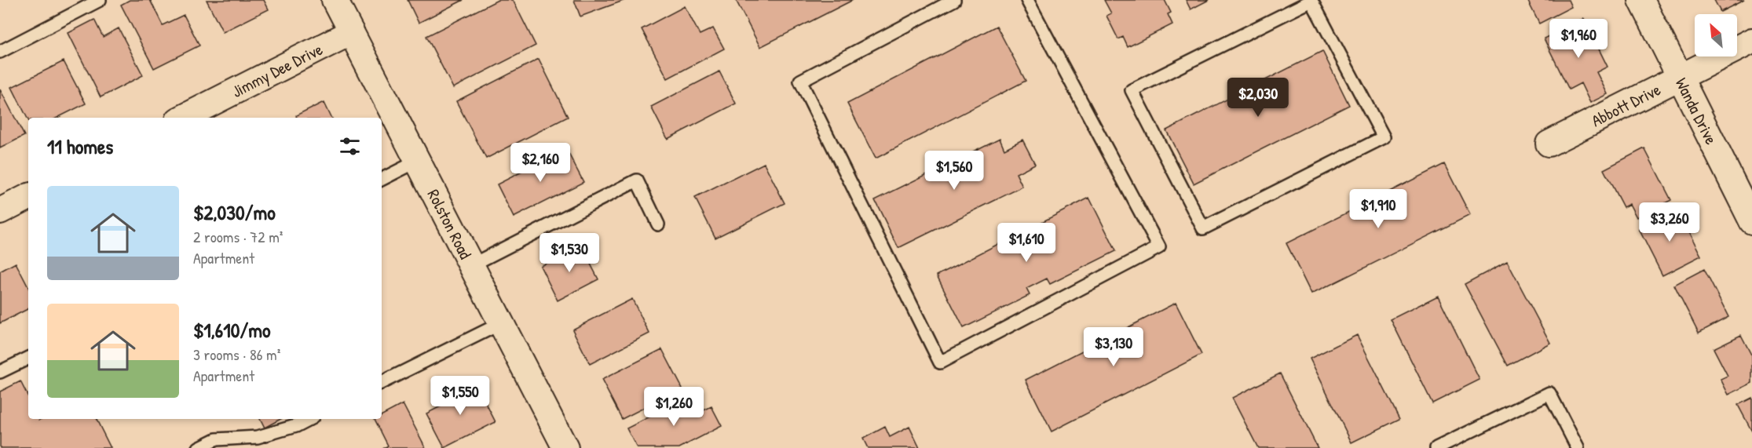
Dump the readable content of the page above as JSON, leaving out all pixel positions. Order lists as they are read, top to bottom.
{
  "streets": {
    "street": [
      "Jimmy Dee Drive",
      "Abbott Drive",
      "Wanda Drive",
      "Rolston Road"
    ]
  },
  "crossings": [
    ["Jimmy Dee Drive", "Rolston Road"],
    ["Abbott Drive", "Wanda Drive"]
  ],
  "north": "top left",
  "page": {
    "price": [
      "$1,960",
      "$2,030",
      "$2,160",
      "$1,560",
      "$1,910",
      "$3,260",
      "$1,610",
      "$1,530",
      "$3,130",
      "$1,550",
      "$1,260"
    ],
    "heading": "11 homes",
    "list": [
      {
        "name": "$2,030/mo",
        "note": "2 rooms · 72 m² · Apartment"
      },
      {
        "name": "$1,610/mo",
        "note": "3 rooms · 86 m² · Apartment"
      }
    ]
  }
}
